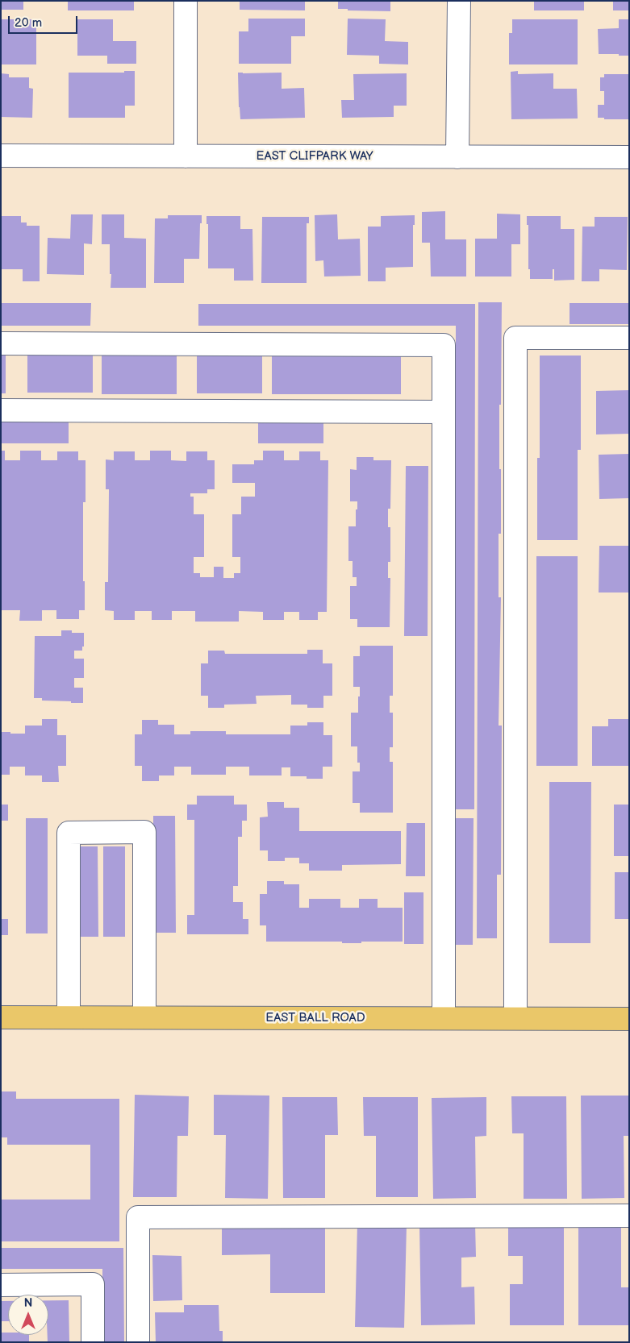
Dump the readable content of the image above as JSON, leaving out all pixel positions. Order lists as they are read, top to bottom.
{
  "streets": {
    "main road": ["EAST BALL ROAD"],
    "street": ["EAST CLIFPARK WAY"]
  },
  "scale_bar": "20 m",
  "north": "top"
}
